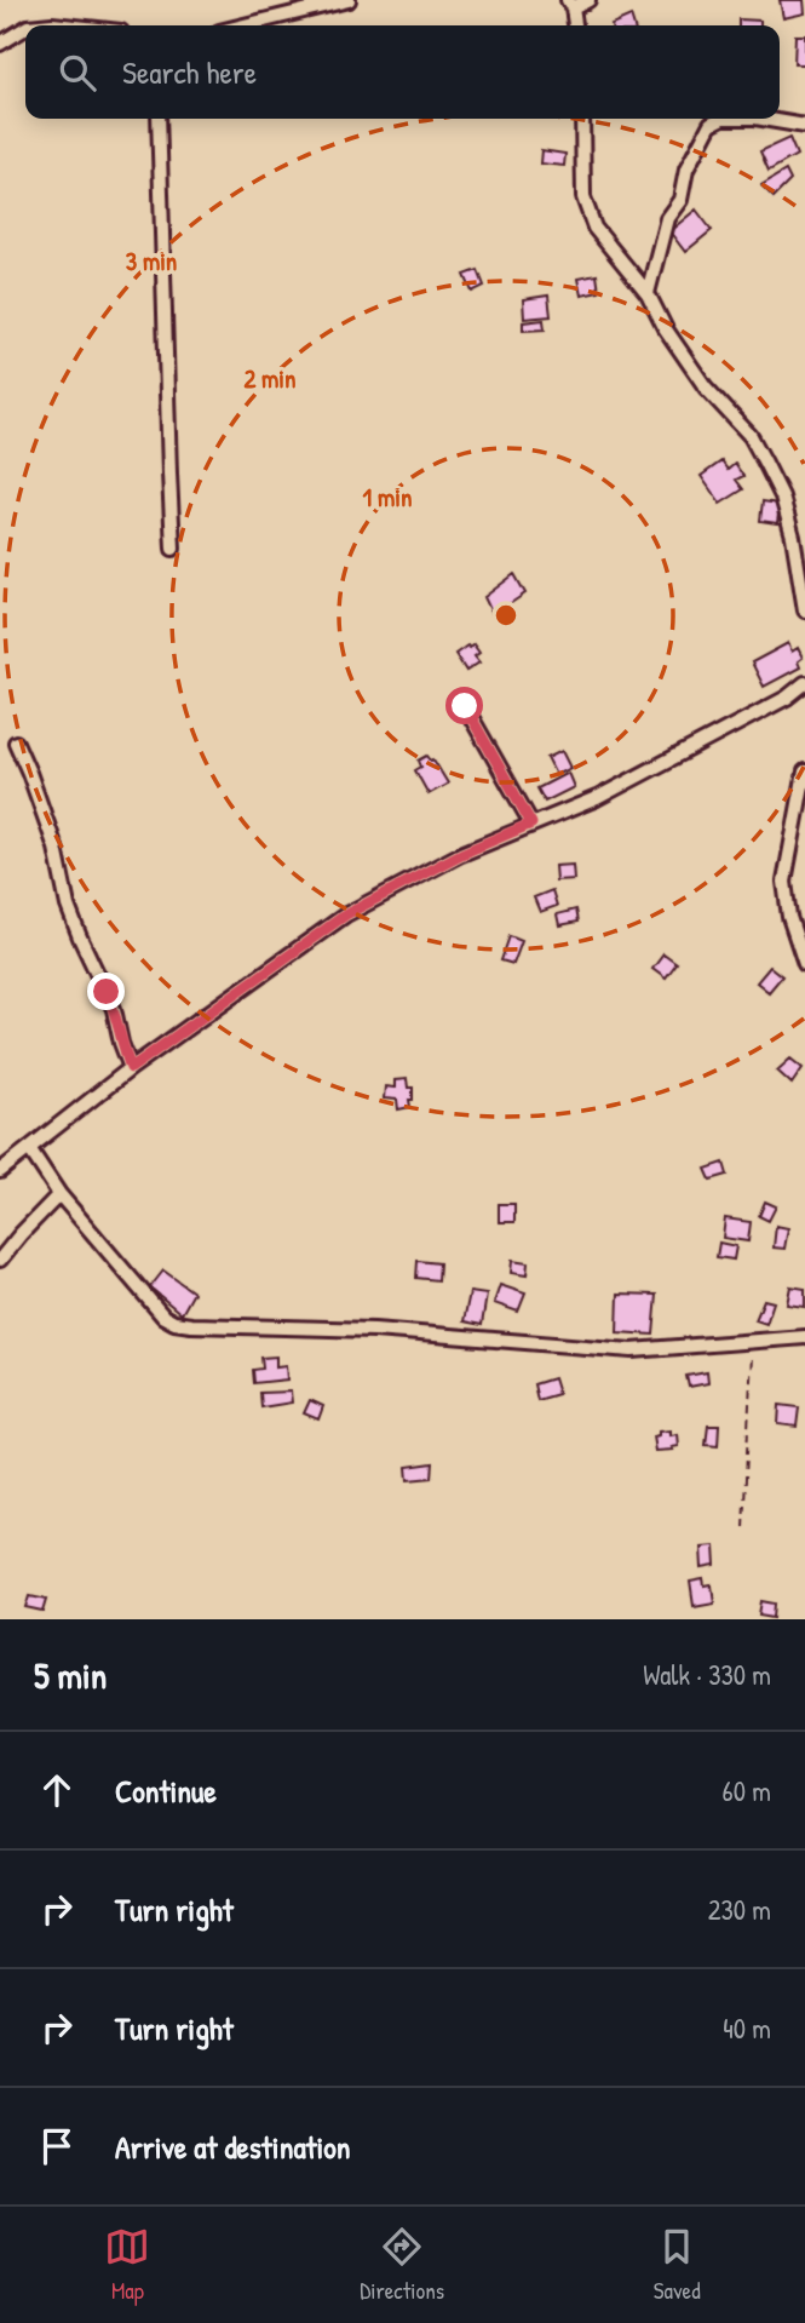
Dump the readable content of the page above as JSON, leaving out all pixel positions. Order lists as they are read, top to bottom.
{
  "page": {
    "search": "Search here",
    "heading": ["5 min", "Walk · 330 m"],
    "list": [
      ["Continue", "60 m"],
      ["Turn right", "230 m"],
      ["Turn right", "40 m"],
      "Arrive at destination"
    ],
    "nav": ["Map", "Directions", "Saved"]
  },
  "rings": ["3 min", "2 min", "1 min"]
}
